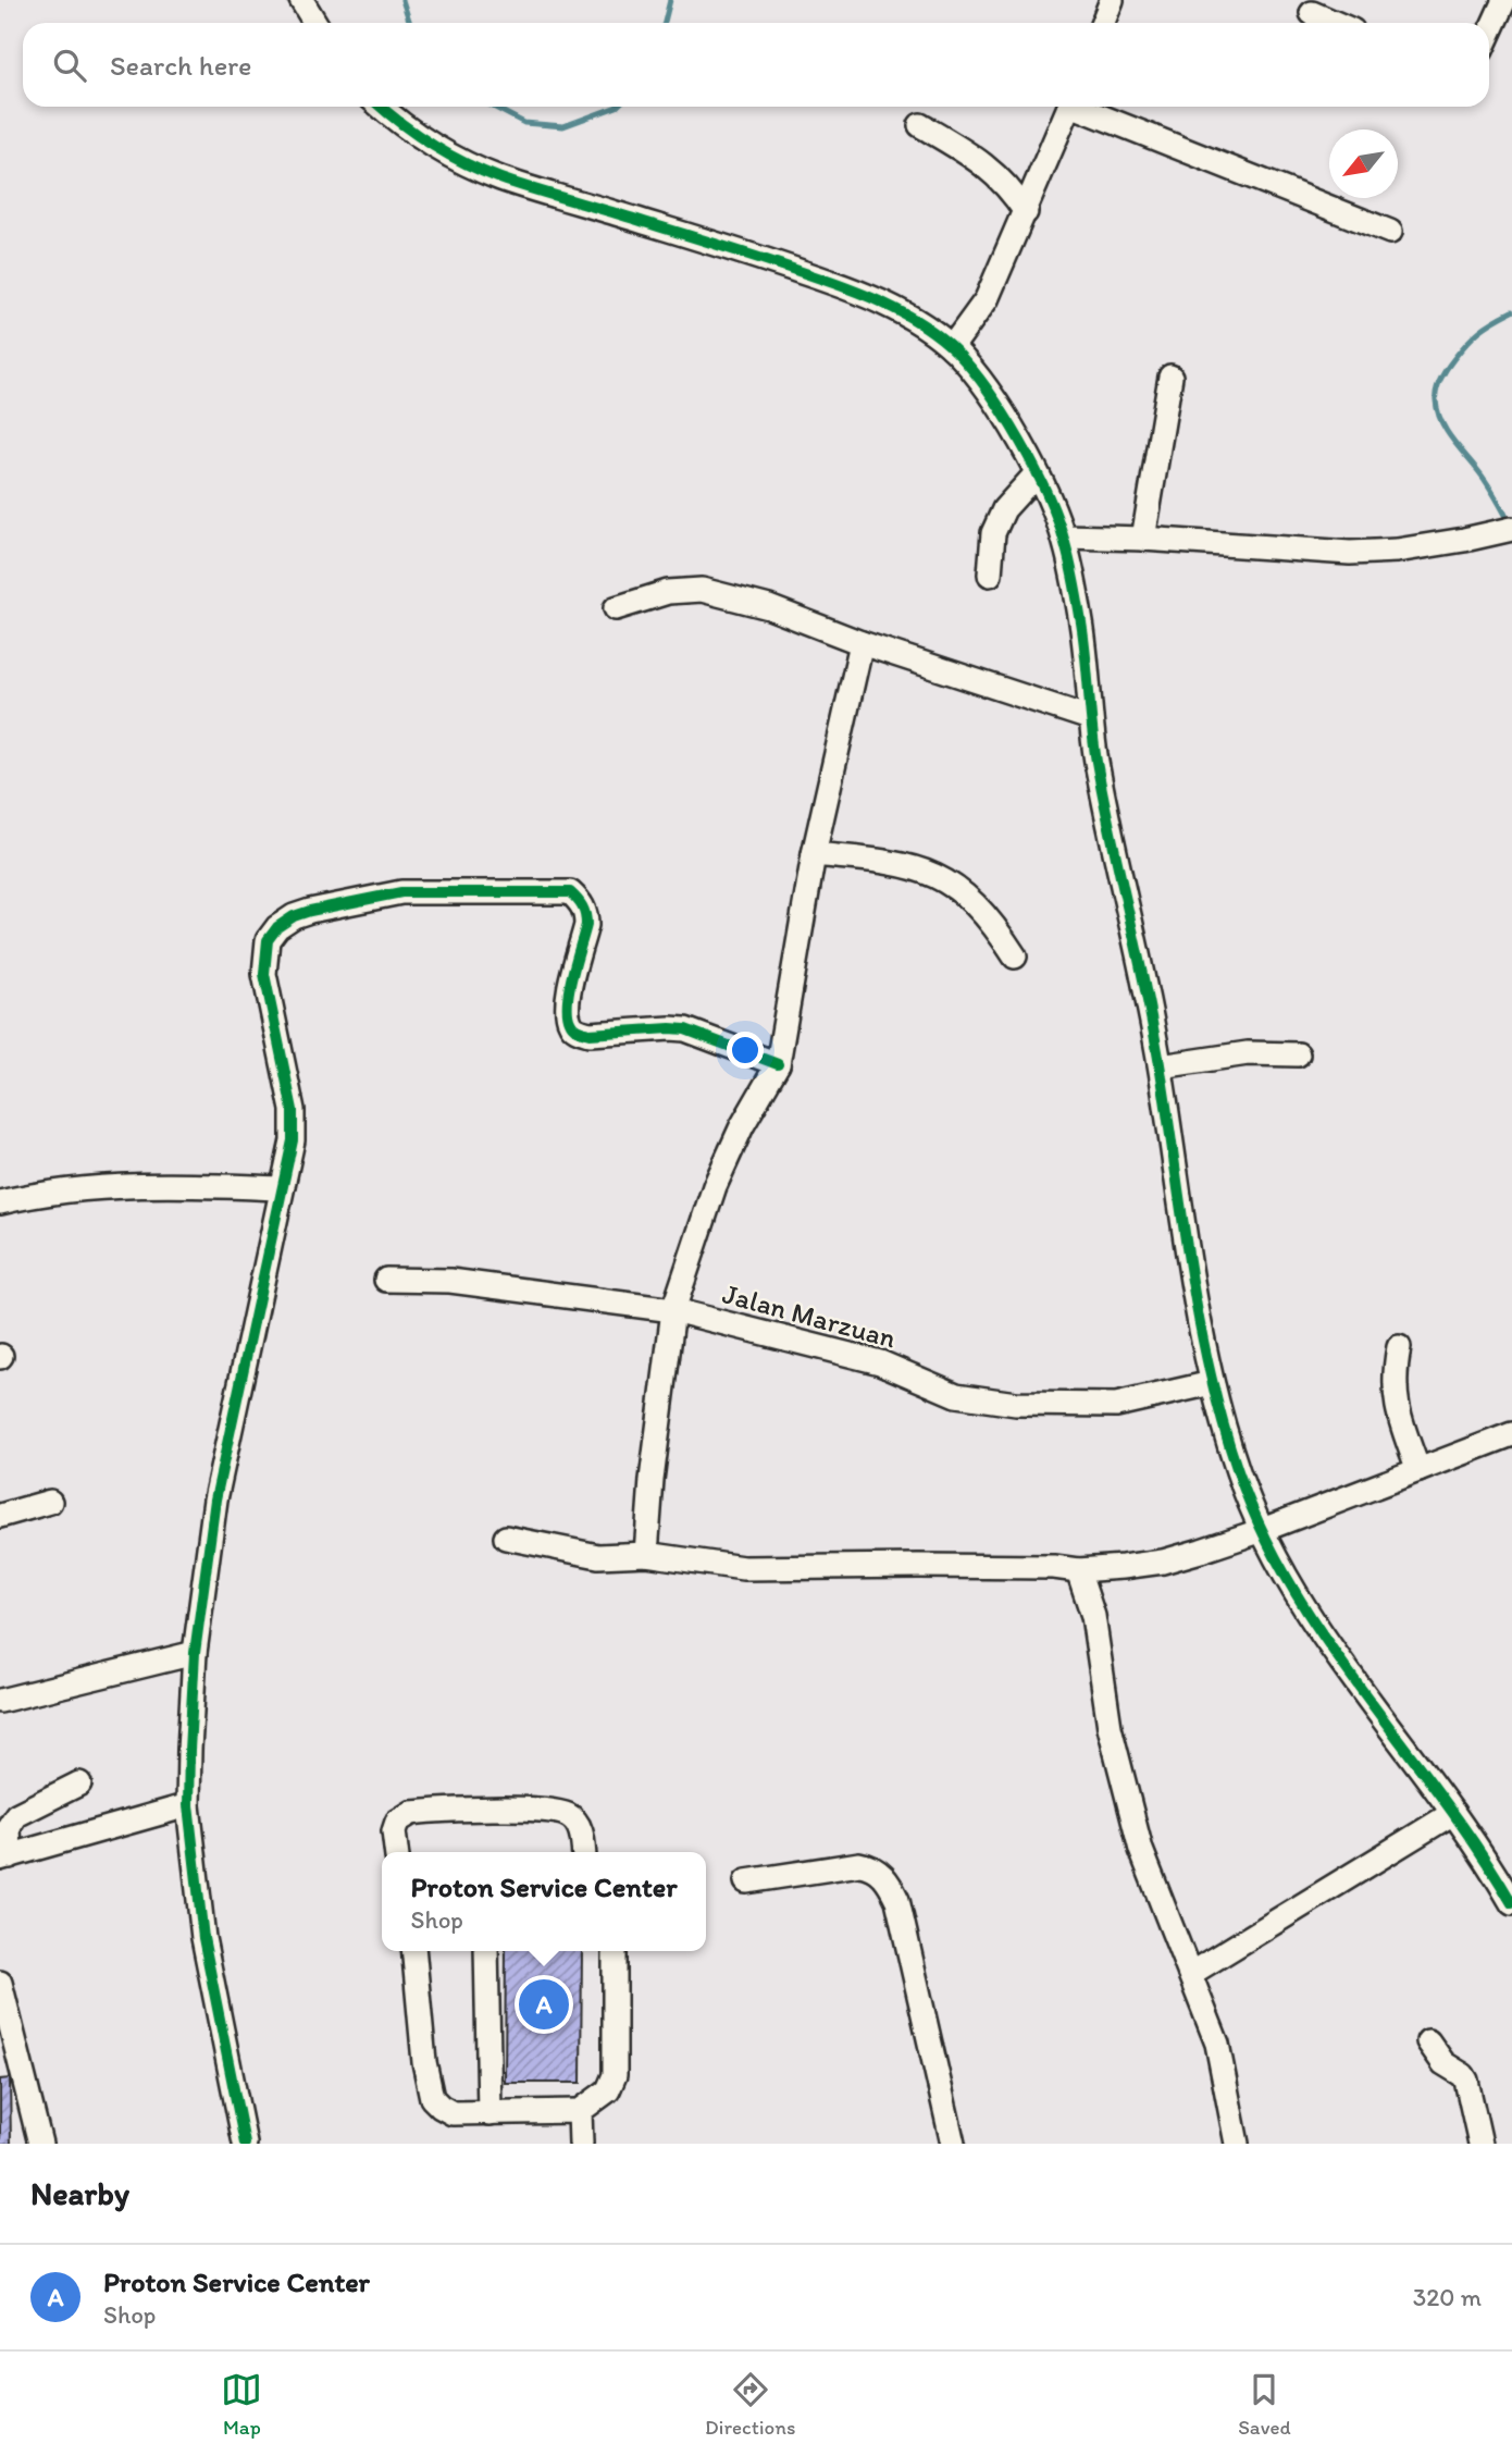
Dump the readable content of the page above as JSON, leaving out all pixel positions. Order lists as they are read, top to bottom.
{
  "streets": {
    "street": ["Jalan Marzuan"]
  },
  "north": "bottom left",
  "page": {
    "search": "Search here",
    "popup": ["Proton Service Center", "Shop"],
    "pins": "A",
    "heading": "Nearby",
    "list": [
      {
        "mark": "A",
        "name": "Proton Service Center",
        "note": "Shop",
        "value": "320 m"
      }
    ],
    "nav": ["Map", "Directions", "Saved"]
  }
}
